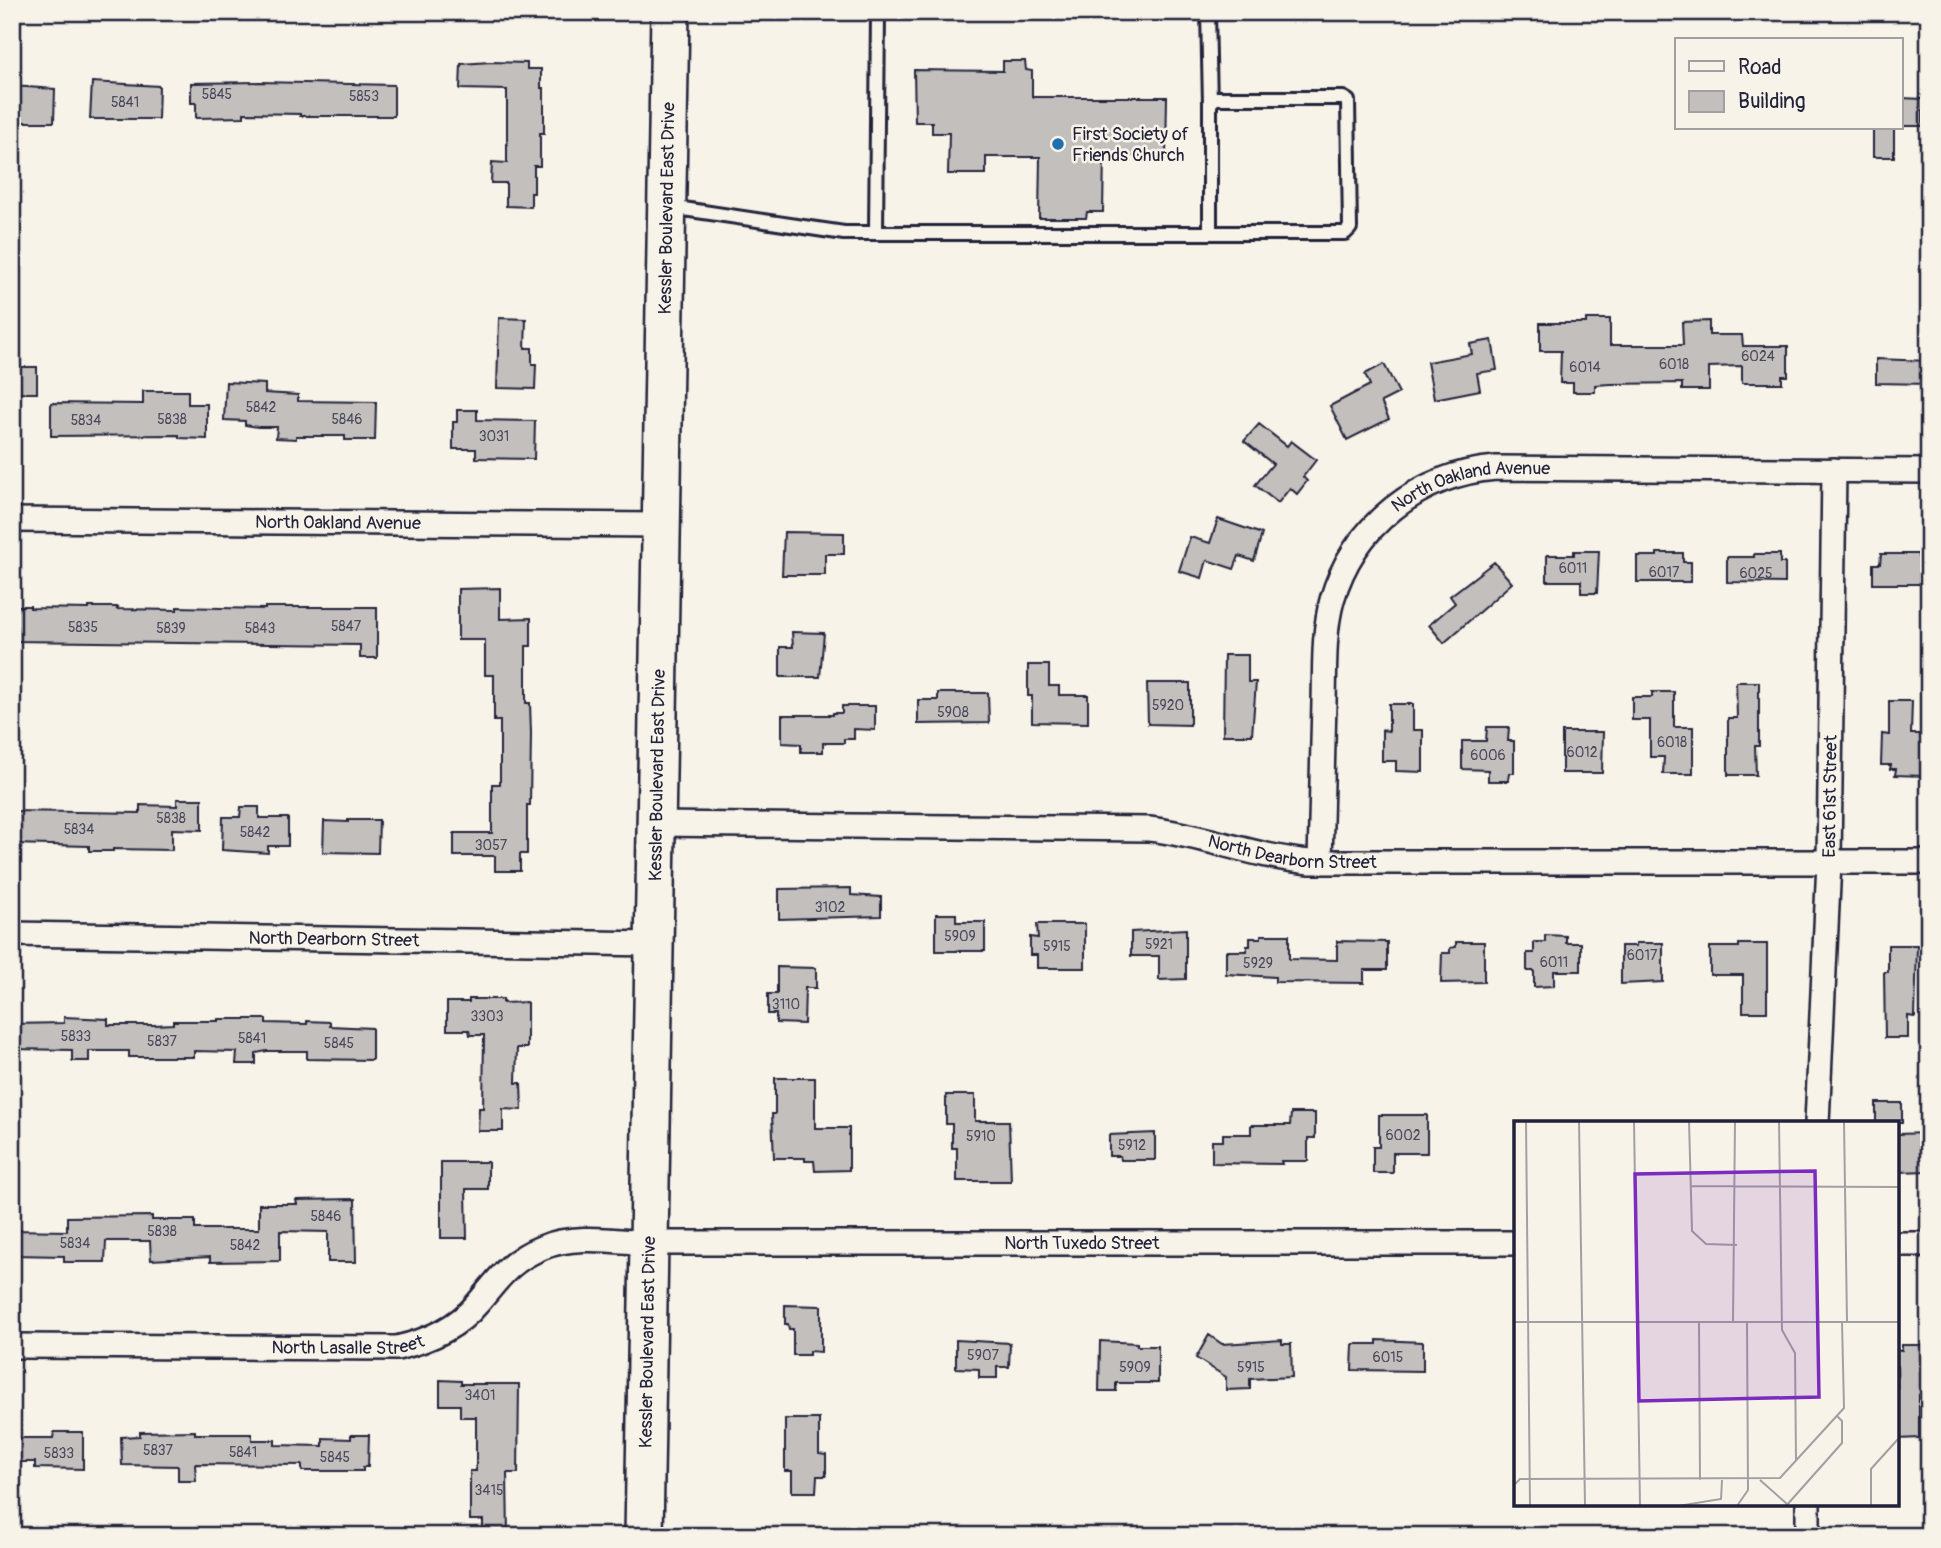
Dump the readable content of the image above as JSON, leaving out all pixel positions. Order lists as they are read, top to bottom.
{
  "streets": {
    "main road": ["Kessler Boulevard East Drive"],
    "street": [
      "North Oakland Avenue",
      "East 61st Street",
      "North Dearborn Street",
      "North Tuxedo Street",
      "North Lasalle Street"
    ]
  },
  "crossings": [
    ["Kessler Boulevard East Drive", "North Oakland Avenue"],
    ["Kessler Boulevard East Drive", "North Dearborn Street"],
    ["Kessler Boulevard East Drive", "North Tuxedo Street"],
    ["Kessler Boulevard East Drive", "North Lasalle Street"],
    ["North Oakland Avenue", "East 61st Street"],
    ["North Oakland Avenue", "North Dearborn Street"],
    ["East 61st Street", "North Dearborn Street"],
    ["North Tuxedo Street", "North Lasalle Street"]
  ],
  "places": ["First Society of Friends Church"],
  "house_numbers": [
    "5845",
    "5853",
    "5841",
    "6024",
    "6018",
    "6014",
    "5842",
    "5838",
    "5846",
    "5834",
    "3031",
    "6011",
    "6017",
    "6025",
    "5847",
    "5835",
    "5839",
    "5843",
    "5920",
    "5908",
    "6018",
    "6012",
    "6006",
    "5838",
    "5834",
    "5842",
    "3057",
    "3102",
    "5909",
    "5921",
    "5915",
    "6017",
    "6011",
    "5929",
    "3110",
    "3303",
    "5833",
    "5841",
    "5837",
    "5845",
    "6002",
    "5910",
    "5912",
    "5846",
    "5838",
    "5834",
    "5842",
    "5907",
    "6015",
    "5909",
    "5915",
    "3401",
    "5837",
    "5841",
    "5833",
    "5845",
    "3415"
  ],
  "legend": ["Road", "Building"]
}
